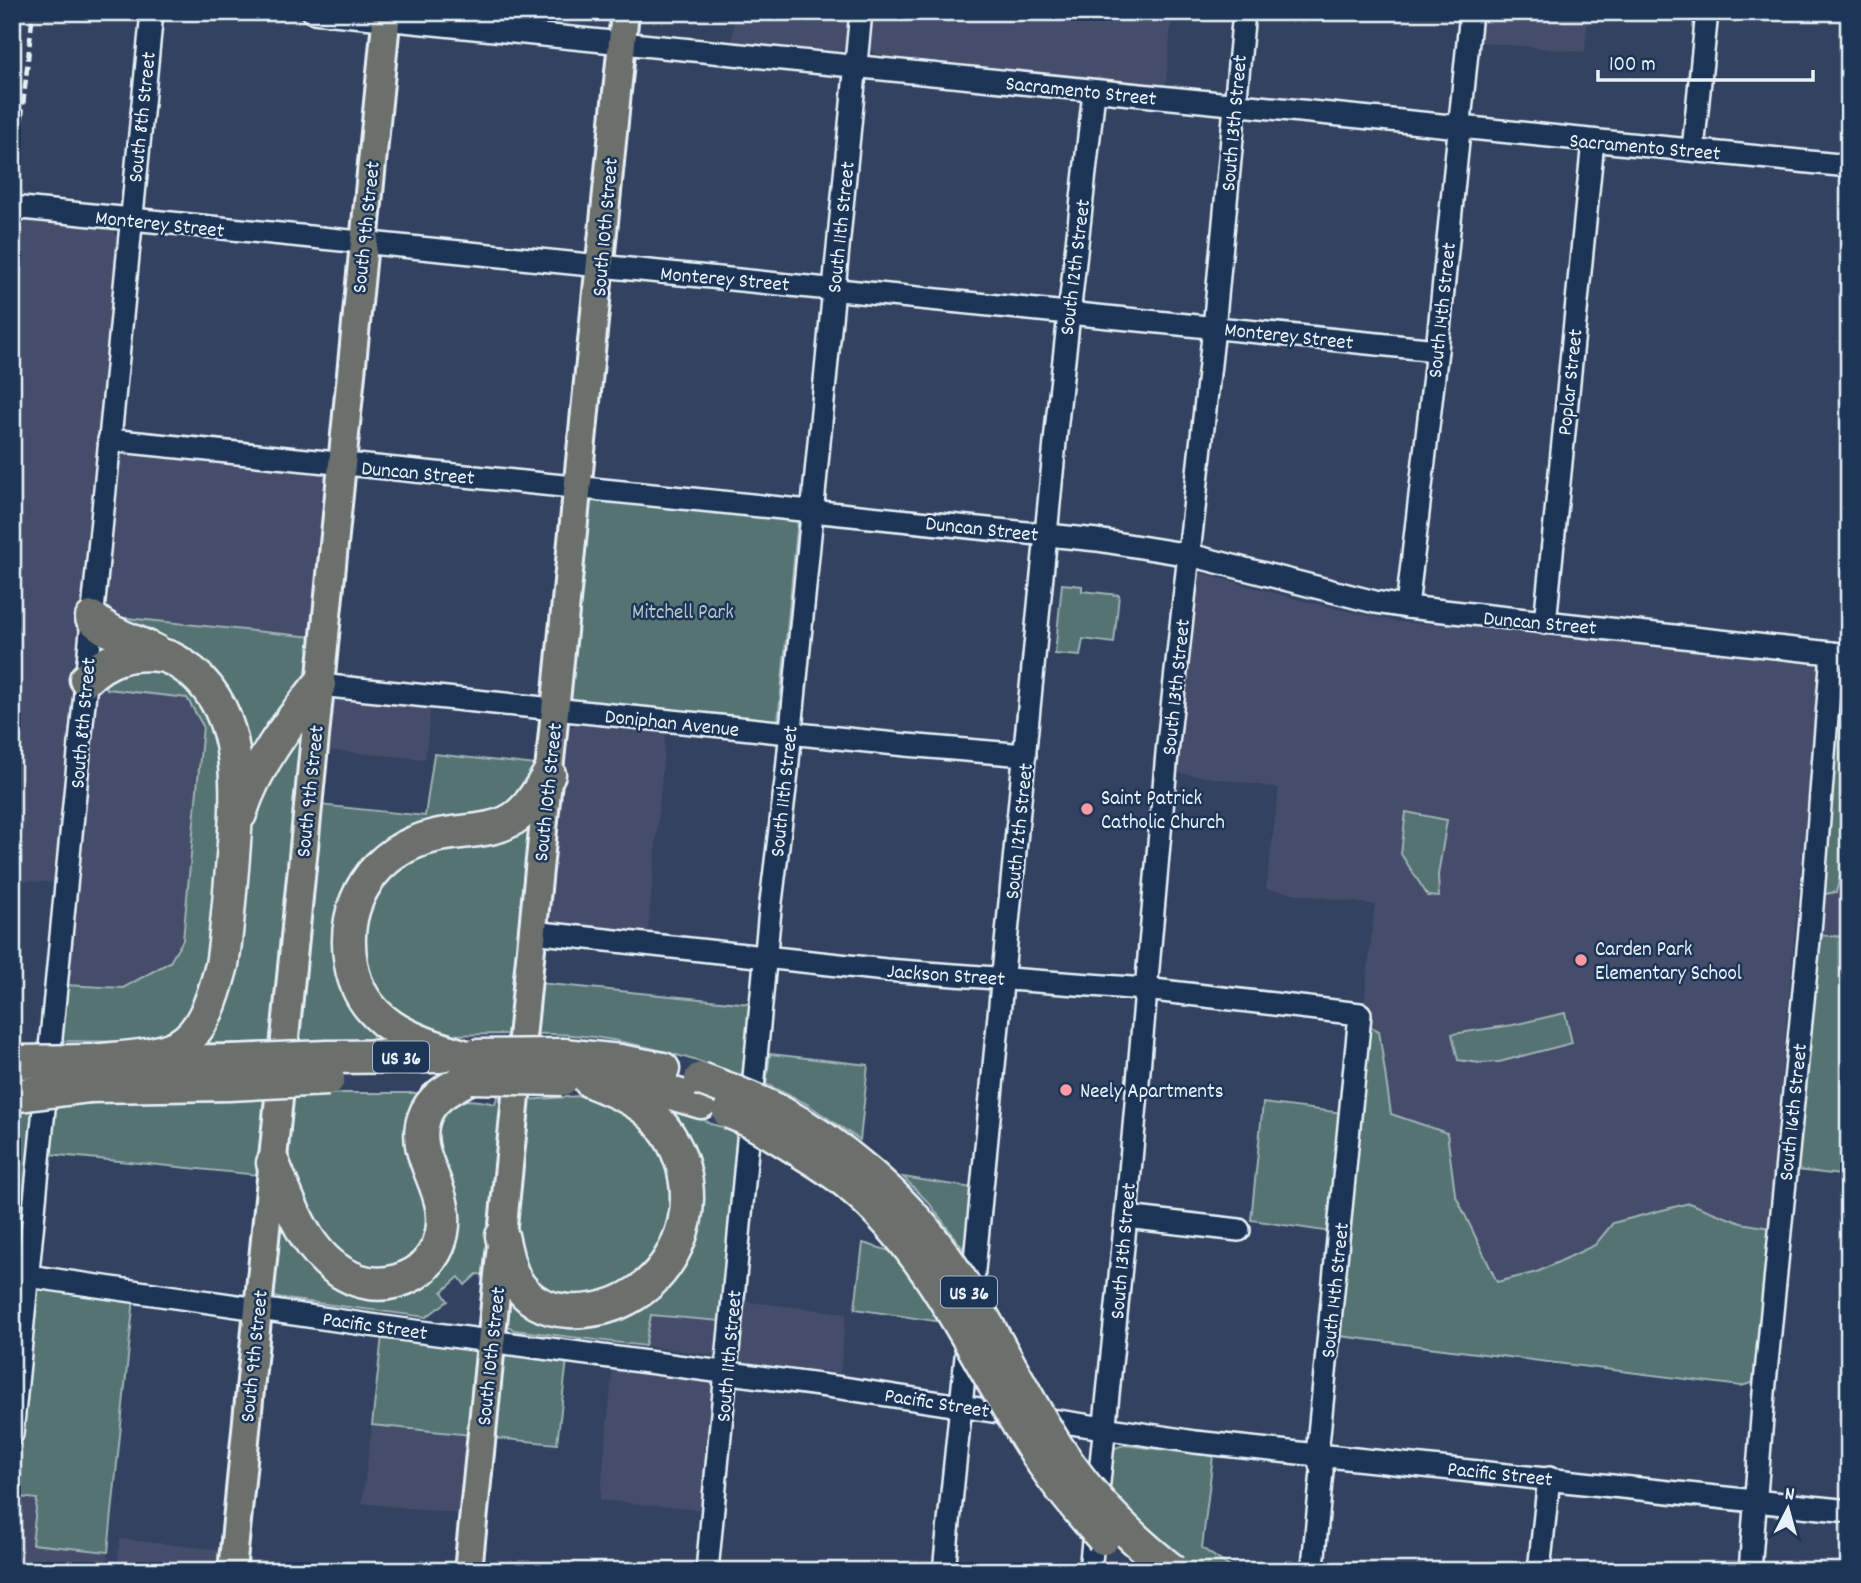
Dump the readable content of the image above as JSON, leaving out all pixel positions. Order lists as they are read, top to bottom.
{
  "streets": {
    "highway": ["US 36"],
    "main road": ["South 9th Street", "South 10th Street"],
    "street": [
      "Sacramento Street",
      "South 8th Street",
      "South 13th Street",
      "Monterey Street",
      "South 11th Street",
      "South 12th Street",
      "South 14th Street",
      "Poplar Street",
      "Duncan Street",
      "Doniphan Avenue",
      "Jackson Street",
      "South 16th Street",
      "Pacific Street"
    ]
  },
  "crossings": [
    ["Sacramento Street", "South 13th Street"],
    ["Sacramento Street", "South 9th Street"],
    ["Sacramento Street", "South 10th Street"],
    ["Sacramento Street", "South 11th Street"],
    ["Sacramento Street", "South 12th Street"],
    ["Sacramento Street", "South 14th Street"],
    ["Sacramento Street", "Poplar Street"],
    ["South 8th Street", "Monterey Street"],
    ["South 8th Street", "Duncan Street"],
    ["South 8th Street", "Pacific Street"],
    ["South 13th Street", "Monterey Street"],
    ["South 13th Street", "Duncan Street"],
    ["South 13th Street", "Jackson Street"],
    ["South 13th Street", "Pacific Street"],
    ["Monterey Street", "South 9th Street"],
    ["Monterey Street", "South 10th Street"],
    ["Monterey Street", "South 11th Street"],
    ["Monterey Street", "South 12th Street"],
    ["Monterey Street", "South 14th Street"],
    ["South 9th Street", "Duncan Street"],
    ["South 9th Street", "Doniphan Avenue"],
    ["South 9th Street", "Pacific Street"],
    ["South 10th Street", "Duncan Street"],
    ["South 10th Street", "Doniphan Avenue"],
    ["South 10th Street", "Jackson Street"],
    ["South 10th Street", "Pacific Street"],
    ["South 11th Street", "Duncan Street"],
    ["South 11th Street", "Doniphan Avenue"],
    ["South 11th Street", "Jackson Street"],
    ["South 11th Street", "Pacific Street"],
    ["South 12th Street", "Duncan Street"],
    ["South 12th Street", "Doniphan Avenue"],
    ["South 12th Street", "Jackson Street"],
    ["South 12th Street", "Pacific Street"],
    ["South 14th Street", "Duncan Street"],
    ["South 14th Street", "Jackson Street"],
    ["South 14th Street", "Pacific Street"],
    ["Poplar Street", "Duncan Street"],
    ["Duncan Street", "South 16th Street"],
    ["South 16th Street", "Pacific Street"]
  ],
  "parks": ["Mitchell Park"],
  "places": ["Saint Patrick Catholic Church", "Carden Park Elementary School", "Neely Apartments"],
  "scale_bar": "100 m",
  "north": "top"
}
